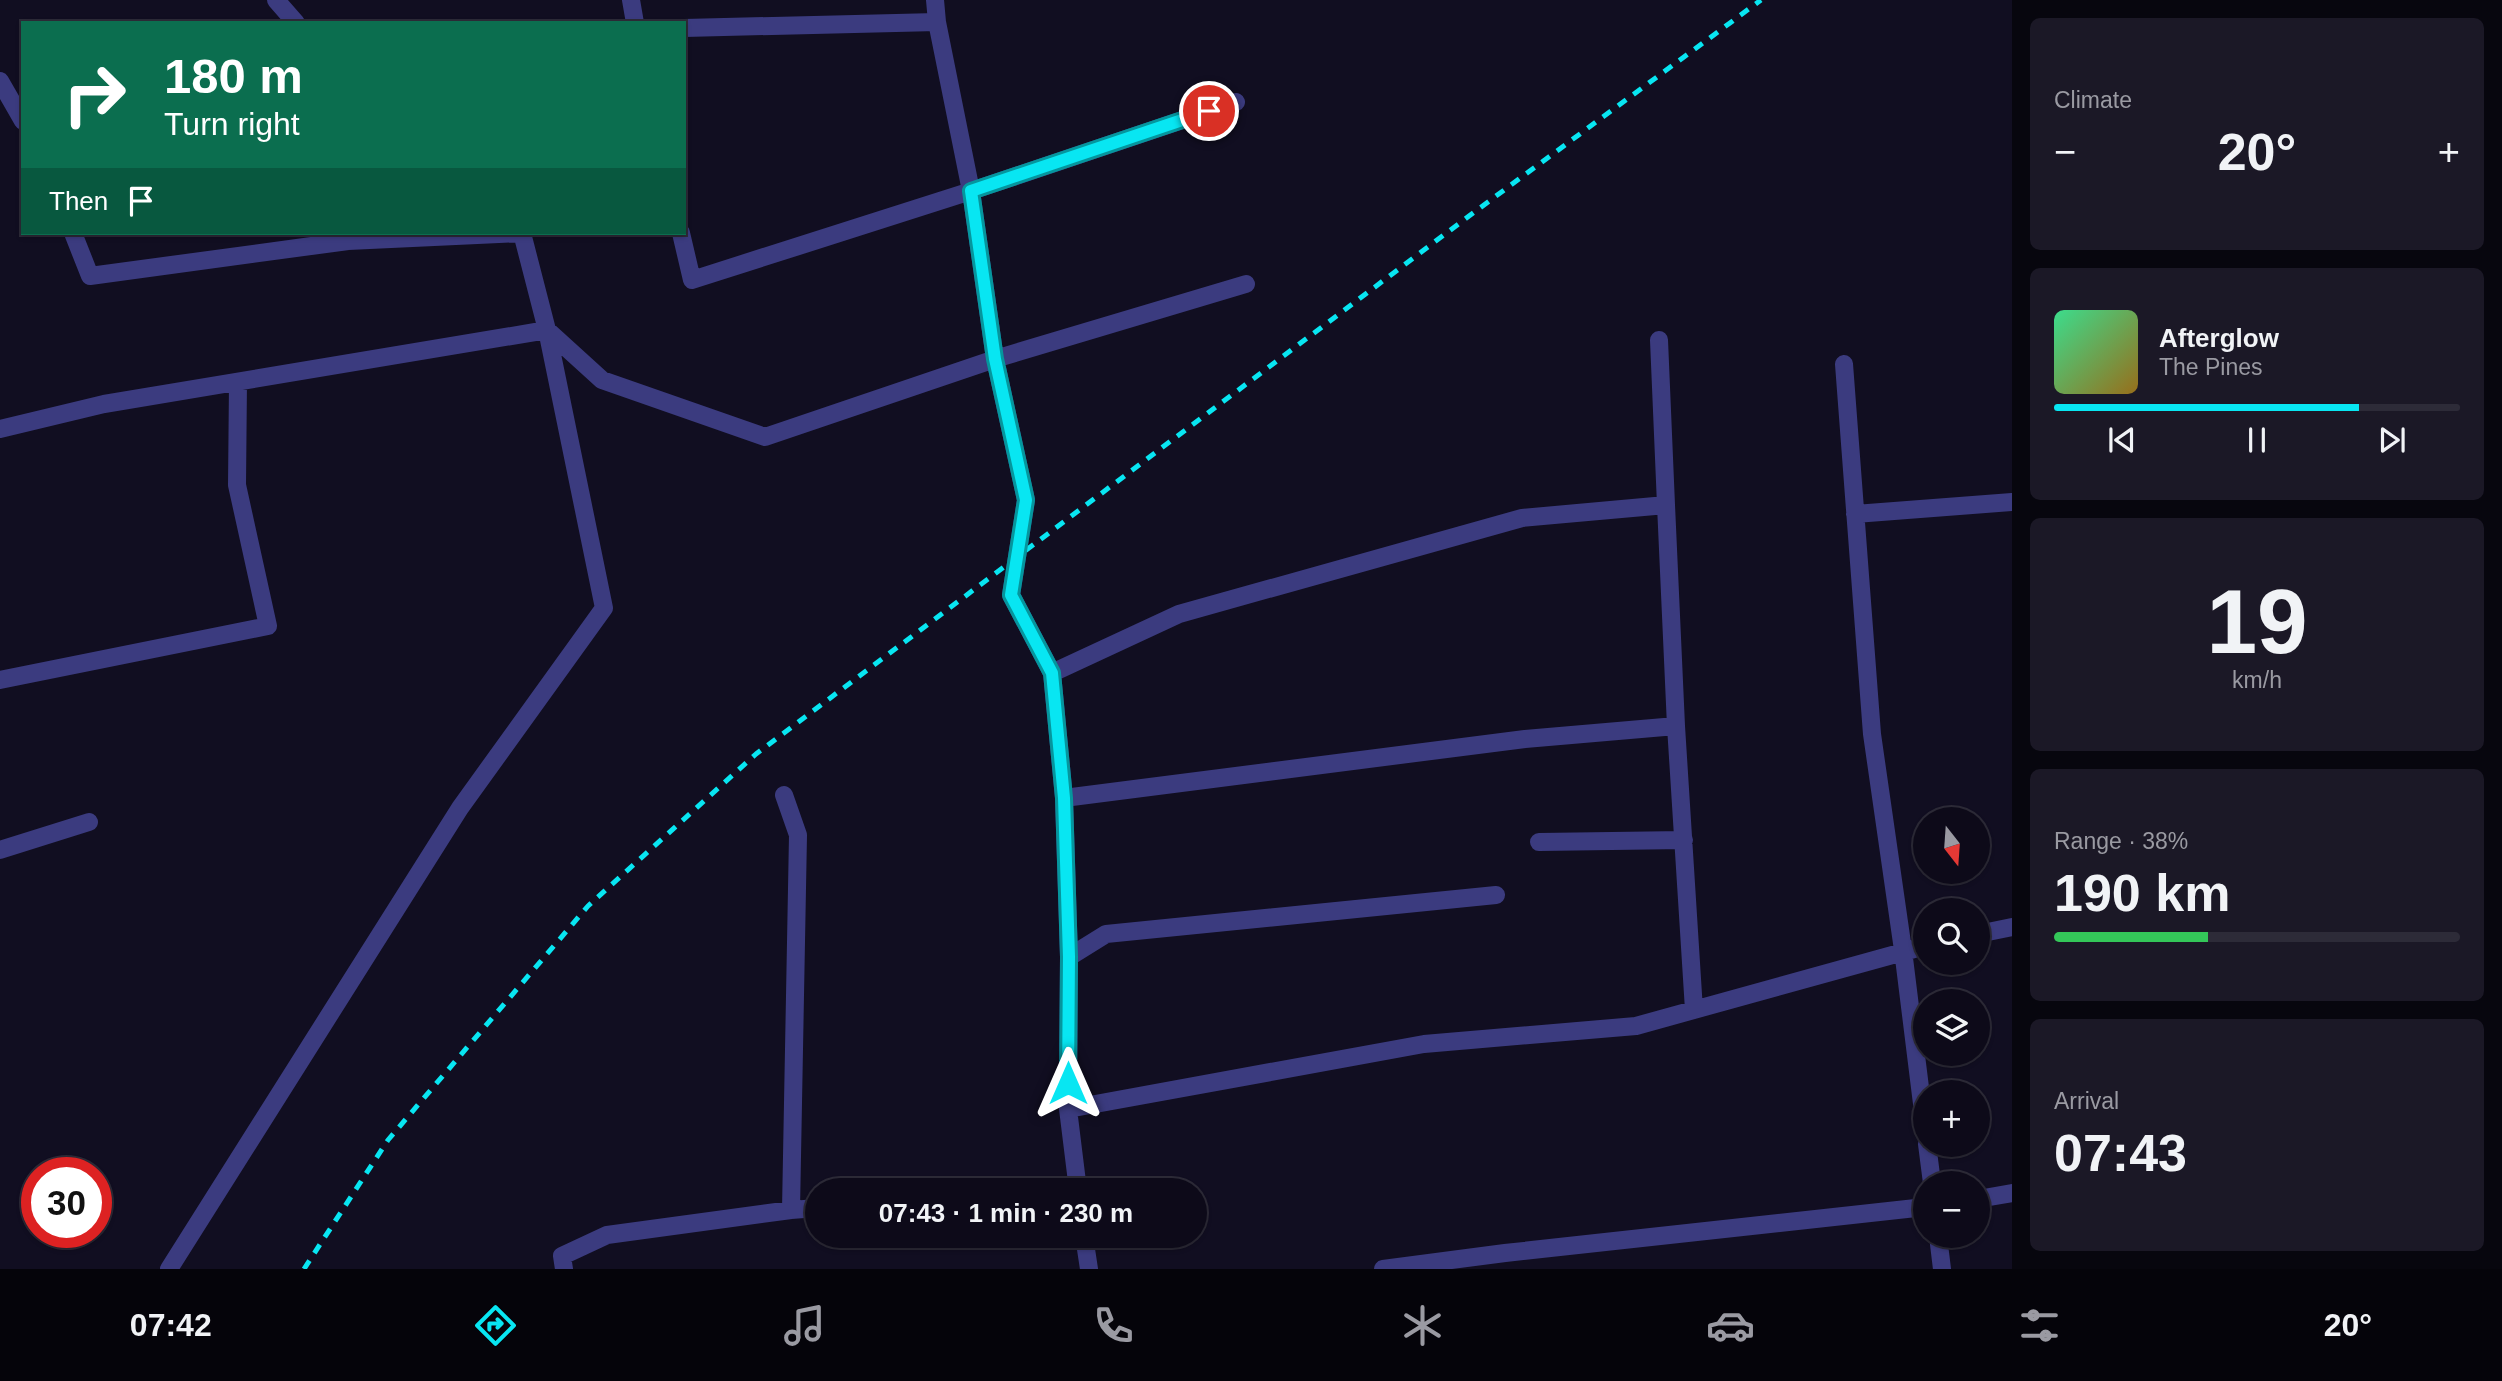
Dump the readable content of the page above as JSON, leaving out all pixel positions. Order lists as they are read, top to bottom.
{
  "north": "bottom",
  "page": {
    "tile": [
      "Climate",
      ["19", "km/h"],
      ["Range · 38%", "190 km"],
      ["Arrival", "07:43"]
    ],
    "turn": ["180 m", "Turn right"],
    "heat": ["−", "20°", "+"],
    "then": "Then",
    "song": ["Afterglow", "The Pines"],
    "map_buttons": ["+", "−"],
    "limit": "30",
    "trip": "07:43 · 1 min · 230 m",
    "tabs": ["07:42", "20°"]
  }
}
